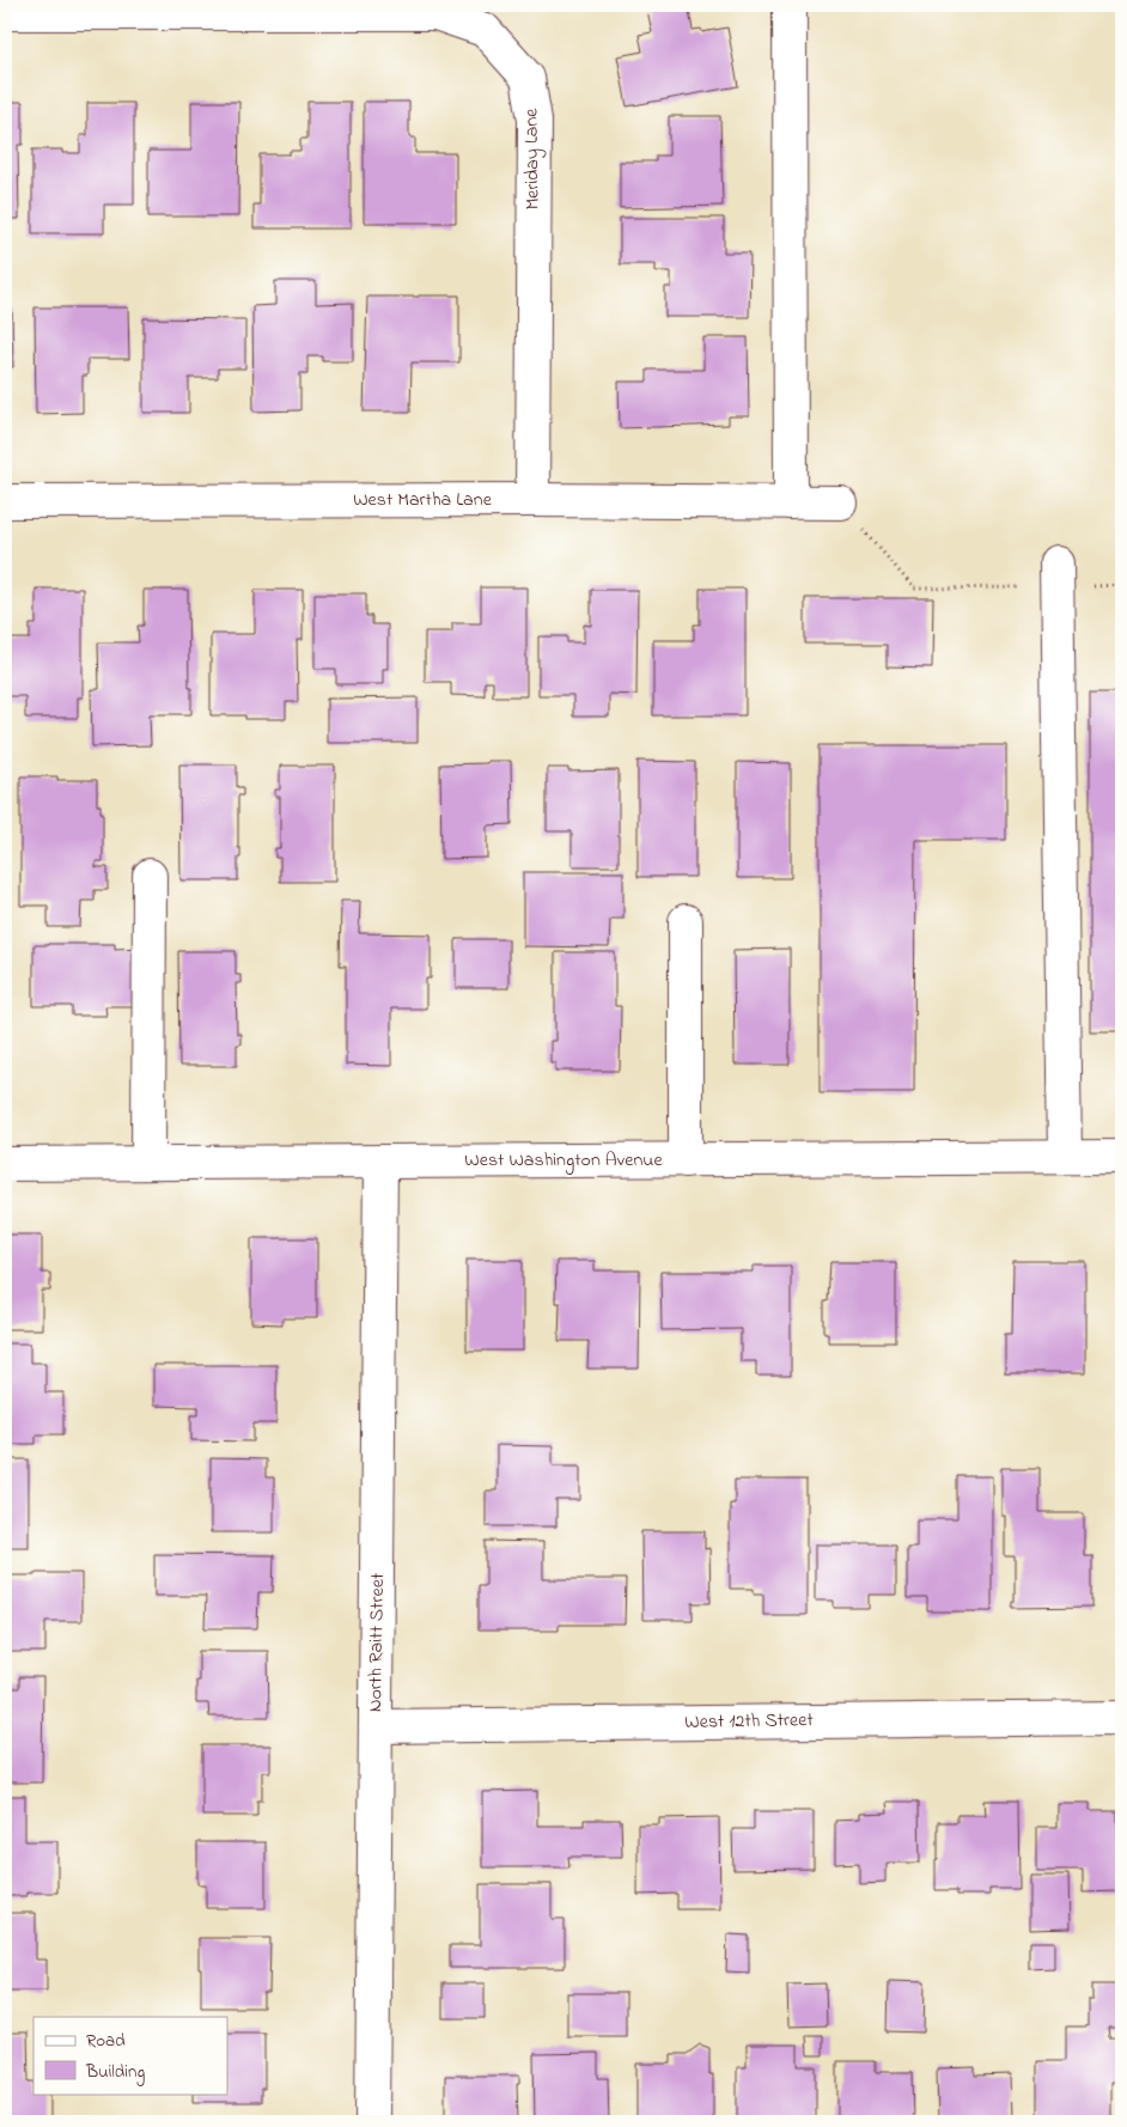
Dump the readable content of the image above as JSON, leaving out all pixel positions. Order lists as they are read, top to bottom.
{
  "streets": {
    "street": [
      "Meriday Lane",
      "West Martha Lane",
      "West Washington Avenue",
      "North Raitt Street",
      "West 12th Street"
    ]
  },
  "crossings": [
    ["Meriday Lane", "West Martha Lane"],
    ["West Washington Avenue", "North Raitt Street"],
    ["North Raitt Street", "West 12th Street"]
  ],
  "legend": ["Road", "Building"]
}
